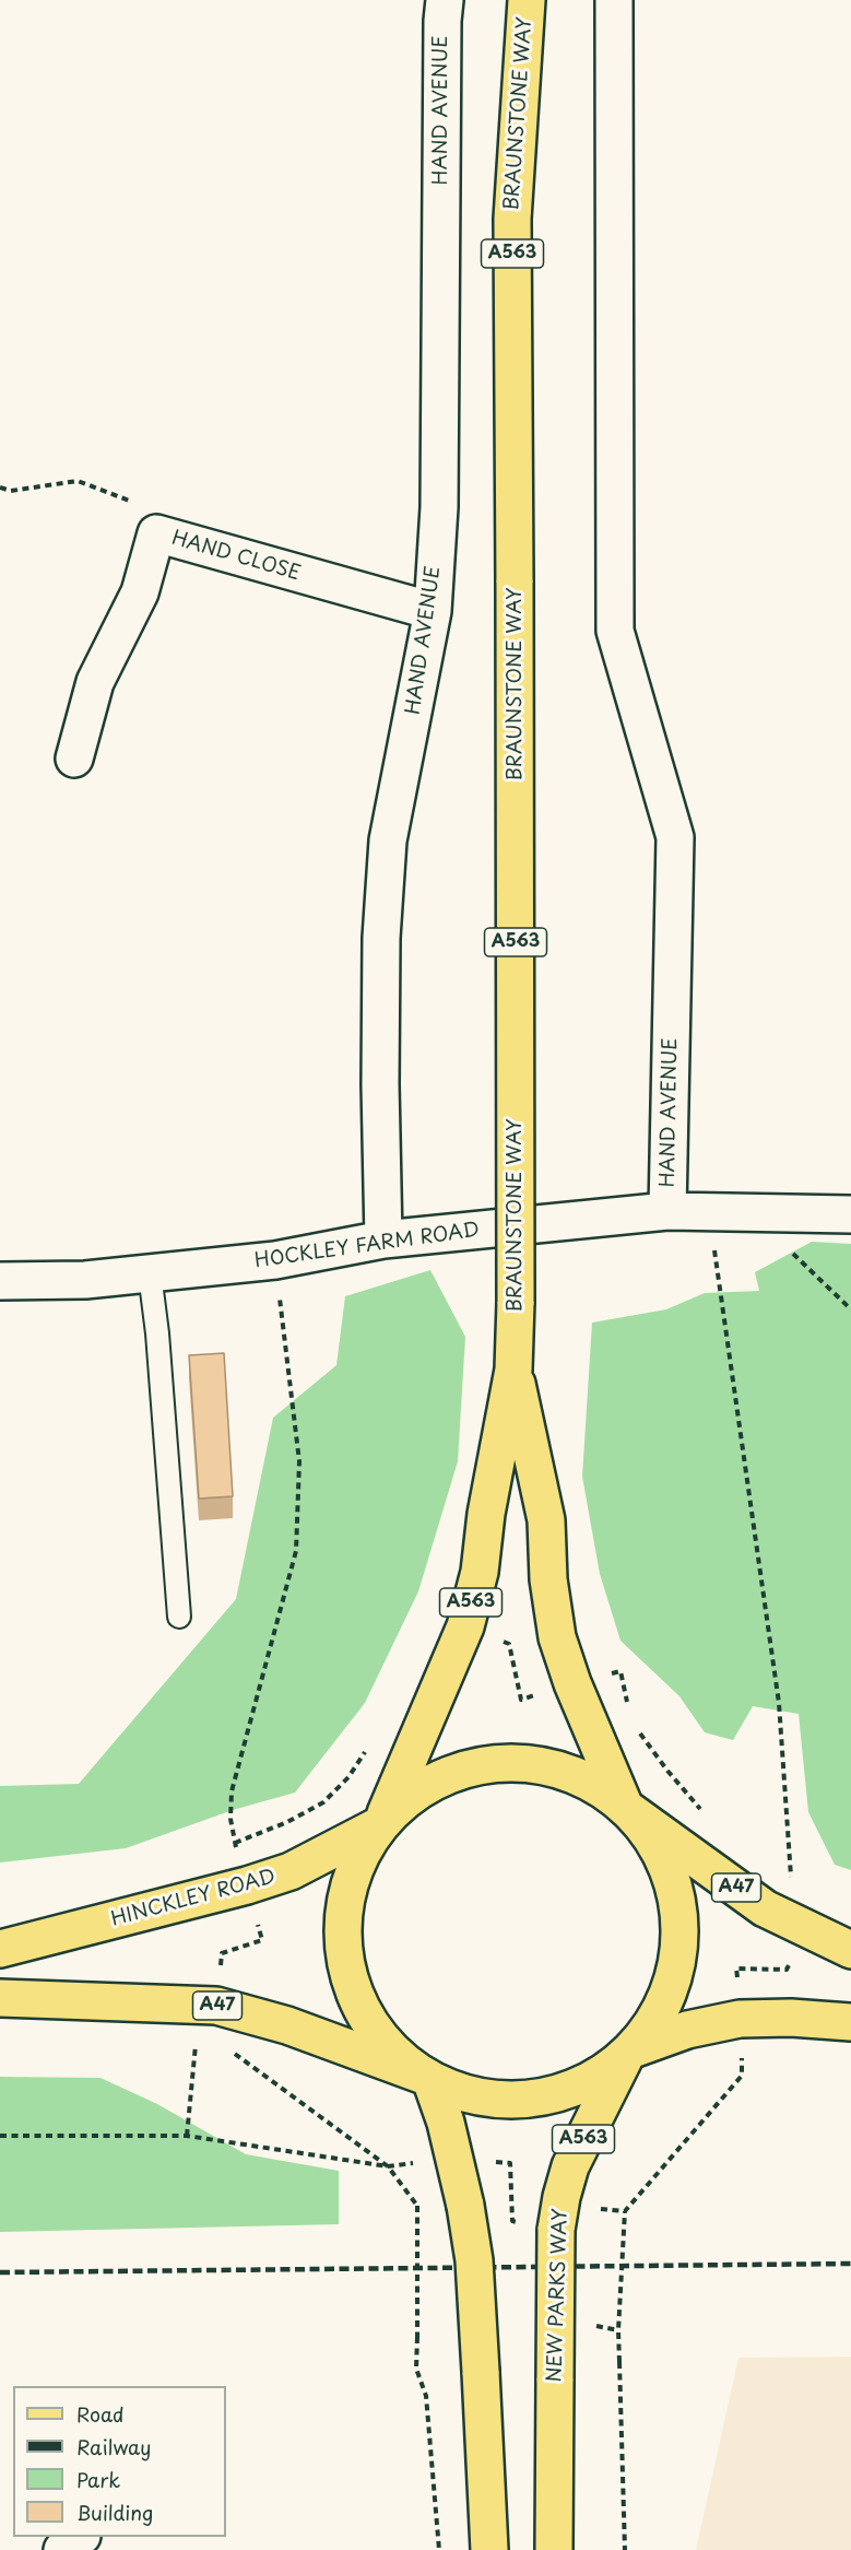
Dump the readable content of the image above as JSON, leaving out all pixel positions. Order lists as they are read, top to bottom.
{
  "streets": {
    "main road": [
      "BRAUNSTONE WAY",
      "A563",
      "A47",
      "HINCKLEY ROAD",
      "NEW PARKS WAY"
    ],
    "street": ["HAND AVENUE", "HAND CLOSE", "HOCKLEY FARM ROAD"]
  },
  "crossings": [
    ["HAND AVENUE", "HAND CLOSE"],
    ["HAND AVENUE", "HOCKLEY FARM ROAD"],
    ["BRAUNSTONE WAY", "A563"],
    ["BRAUNSTONE WAY", "A47"],
    ["BRAUNSTONE WAY", "HINCKLEY ROAD"],
    ["A563", "A47"],
    ["A563", "HINCKLEY ROAD"],
    ["A563", "NEW PARKS WAY"]
  ],
  "legend": [
    "Road",
    "Railway",
    "Park",
    "Building"
  ]
}
